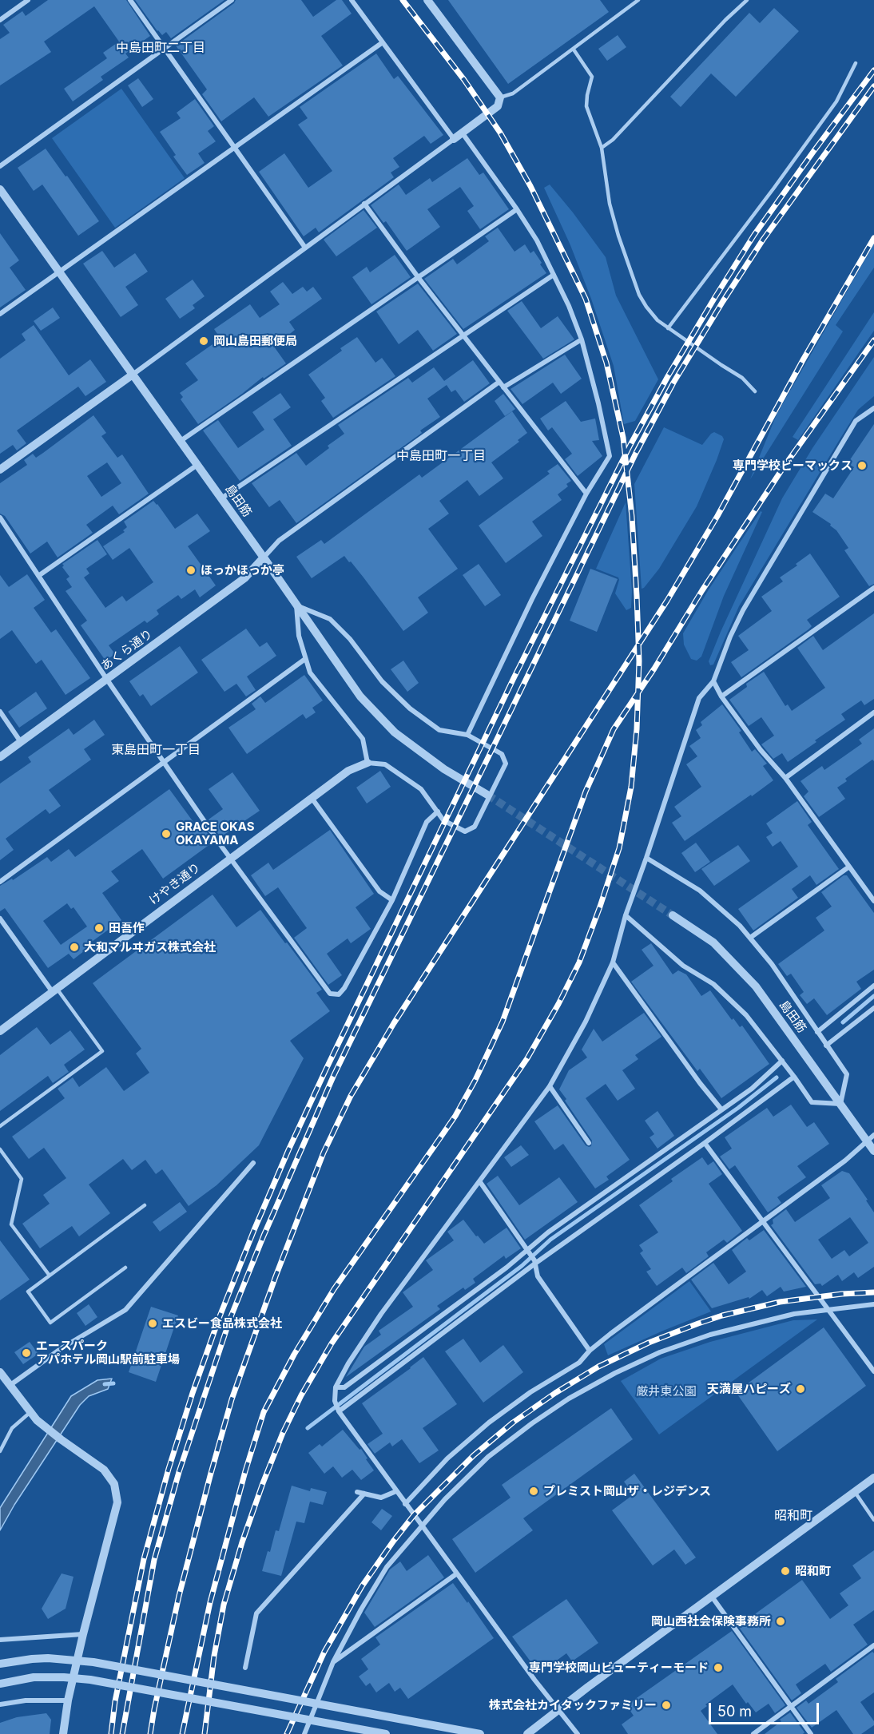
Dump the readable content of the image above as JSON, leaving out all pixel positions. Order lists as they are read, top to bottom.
{
  "streets": {
    "street": ["島田筋", "あくら通り", "けやき通り"]
  },
  "crossings": [
    ["島田筋", "あくら通り"]
  ],
  "districts": [
    "中島田町二丁目",
    "中島田町一丁目",
    "東島田町一丁目",
    "昭和町"
  ],
  "parks": ["厳井東公園"],
  "places": [
    "岡山島田郵便局",
    "専門学校ビーマックス",
    "ほっかほっか亭",
    "GRACE OKAS OKAYAMA",
    "田吾作",
    "大和マルヰガス株式会社",
    "エスビー食品株式会社",
    "エースパーク アパホテル岡山駅前駐車場",
    "天満屋ハピーズ",
    "プレミスト岡山ザ・レジデンス",
    "昭和町",
    "岡山西社会保険事務所",
    "専門学校岡山ビューティーモード",
    "株式会社カイタックファミリー"
  ],
  "scale_bar": "50 m"
}
